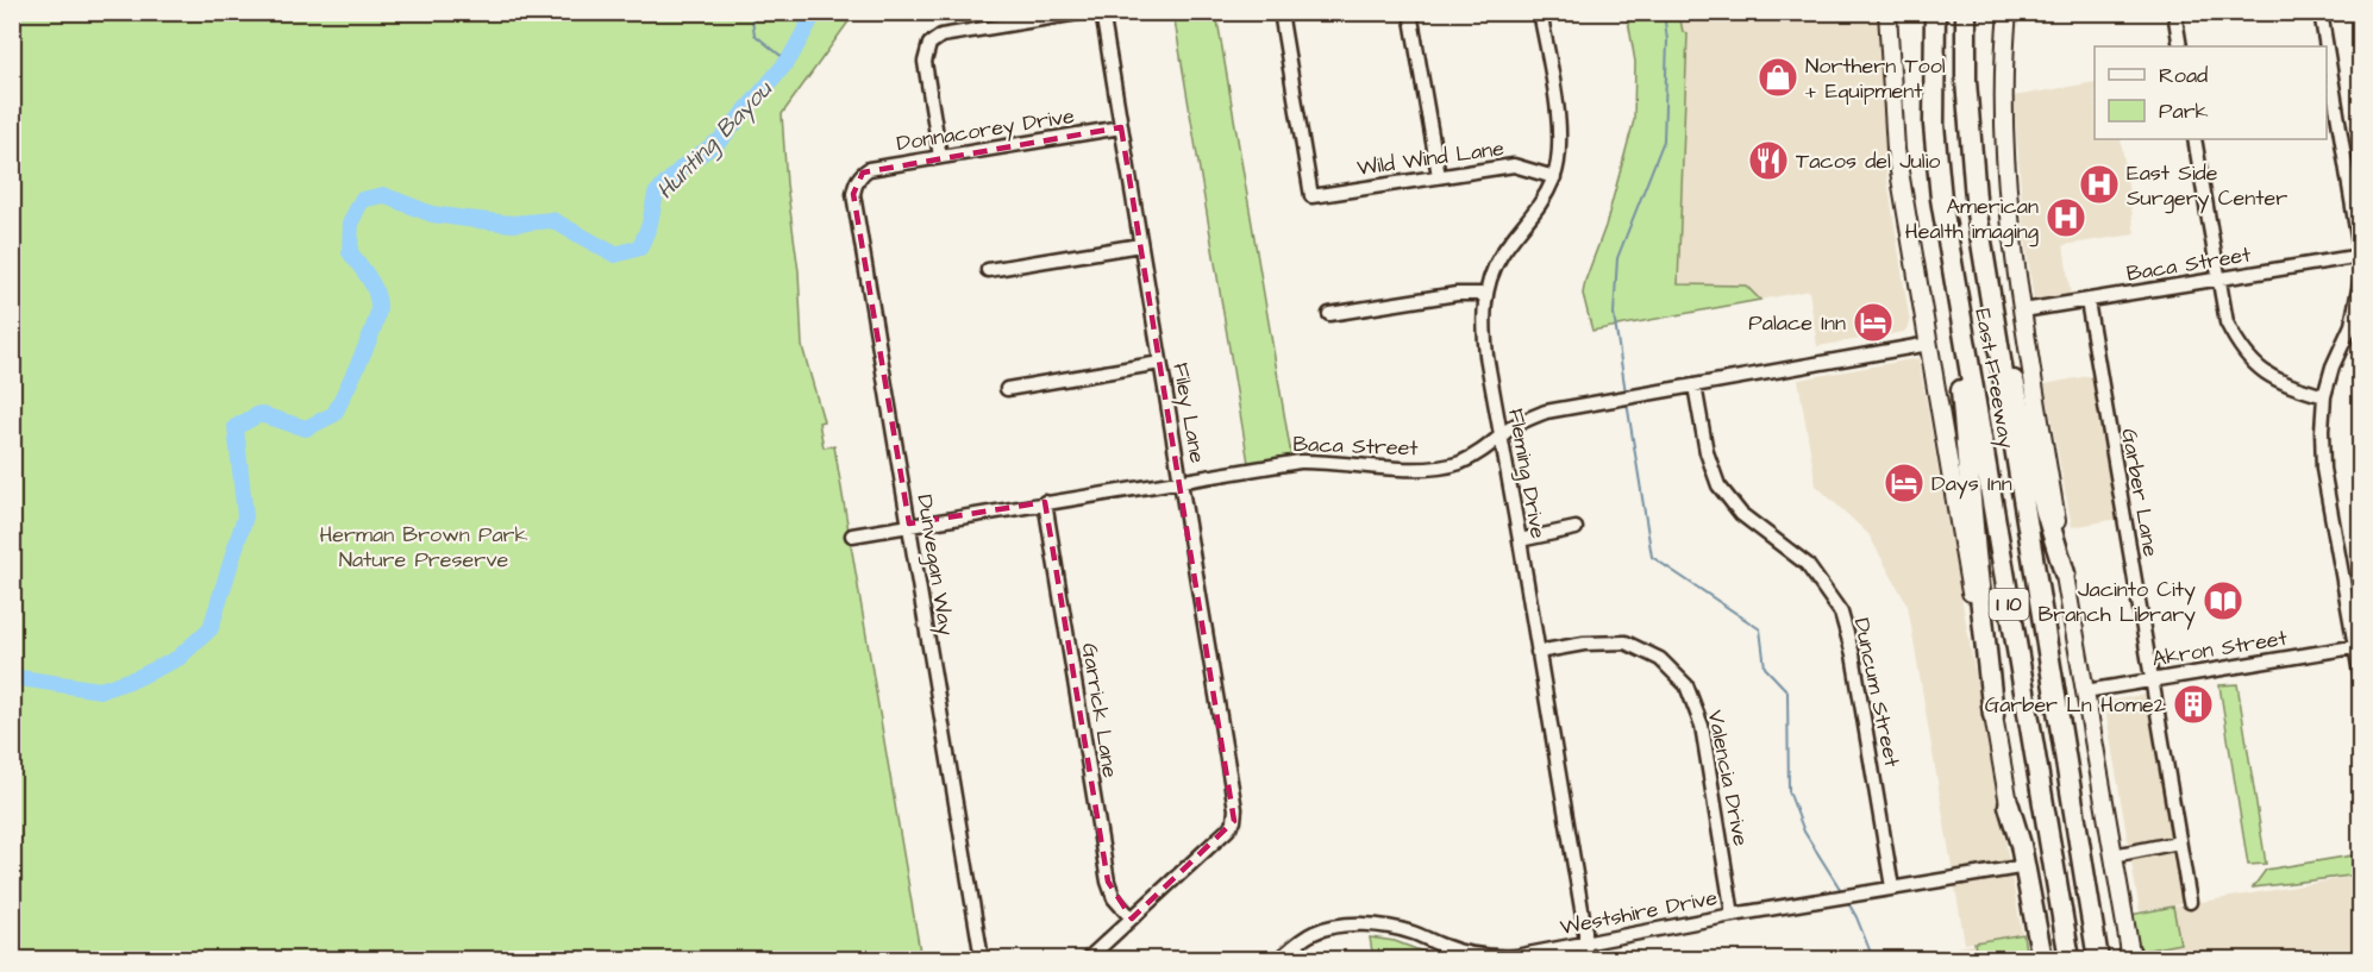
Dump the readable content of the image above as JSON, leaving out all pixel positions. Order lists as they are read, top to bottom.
{
  "streets": {
    "highway": ["East Freeway", "I 10"],
    "street": [
      "Donnacorey Drive",
      "Wild Wind Lane",
      "Baca Street",
      "Filey Lane",
      "Fleming Drive",
      "Garber Lane",
      "Dunvegan Way",
      "Akron Street",
      "Duncum Street",
      "Garrick Lane",
      "Valencia Drive",
      "Westshire Drive"
    ]
  },
  "crossings": [
    ["Donnacorey Drive", "Filey Lane"],
    ["Donnacorey Drive", "Dunvegan Way"],
    ["Wild Wind Lane", "Fleming Drive"],
    ["Baca Street", "Filey Lane"],
    ["Baca Street", "Fleming Drive"],
    ["Baca Street", "Garber Lane"],
    ["Baca Street", "Dunvegan Way"],
    ["Baca Street", "Duncum Street"],
    ["Baca Street", "Garrick Lane"],
    ["Filey Lane", "Garrick Lane"],
    ["Fleming Drive", "Valencia Drive"],
    ["Fleming Drive", "Westshire Drive"],
    ["Garber Lane", "Akron Street"],
    ["Duncum Street", "Westshire Drive"],
    ["Valencia Drive", "Westshire Drive"]
  ],
  "water": ["Hunting Bayou"],
  "parks": ["Herman Brown Park Nature Preserve"],
  "places": {
    "shop": ["Northern Tool + Equipment"],
    "restaurant": ["Tacos del Julio"],
    "hospital": ["East Side Surgery Center", "American Health imaging"],
    "hotel": ["Palace Inn", "Days Inn"],
    "library": ["Jacinto City Branch Library"],
    "building": ["Garber Ln Home2"]
  },
  "legend": ["Road", "Park"]
}
